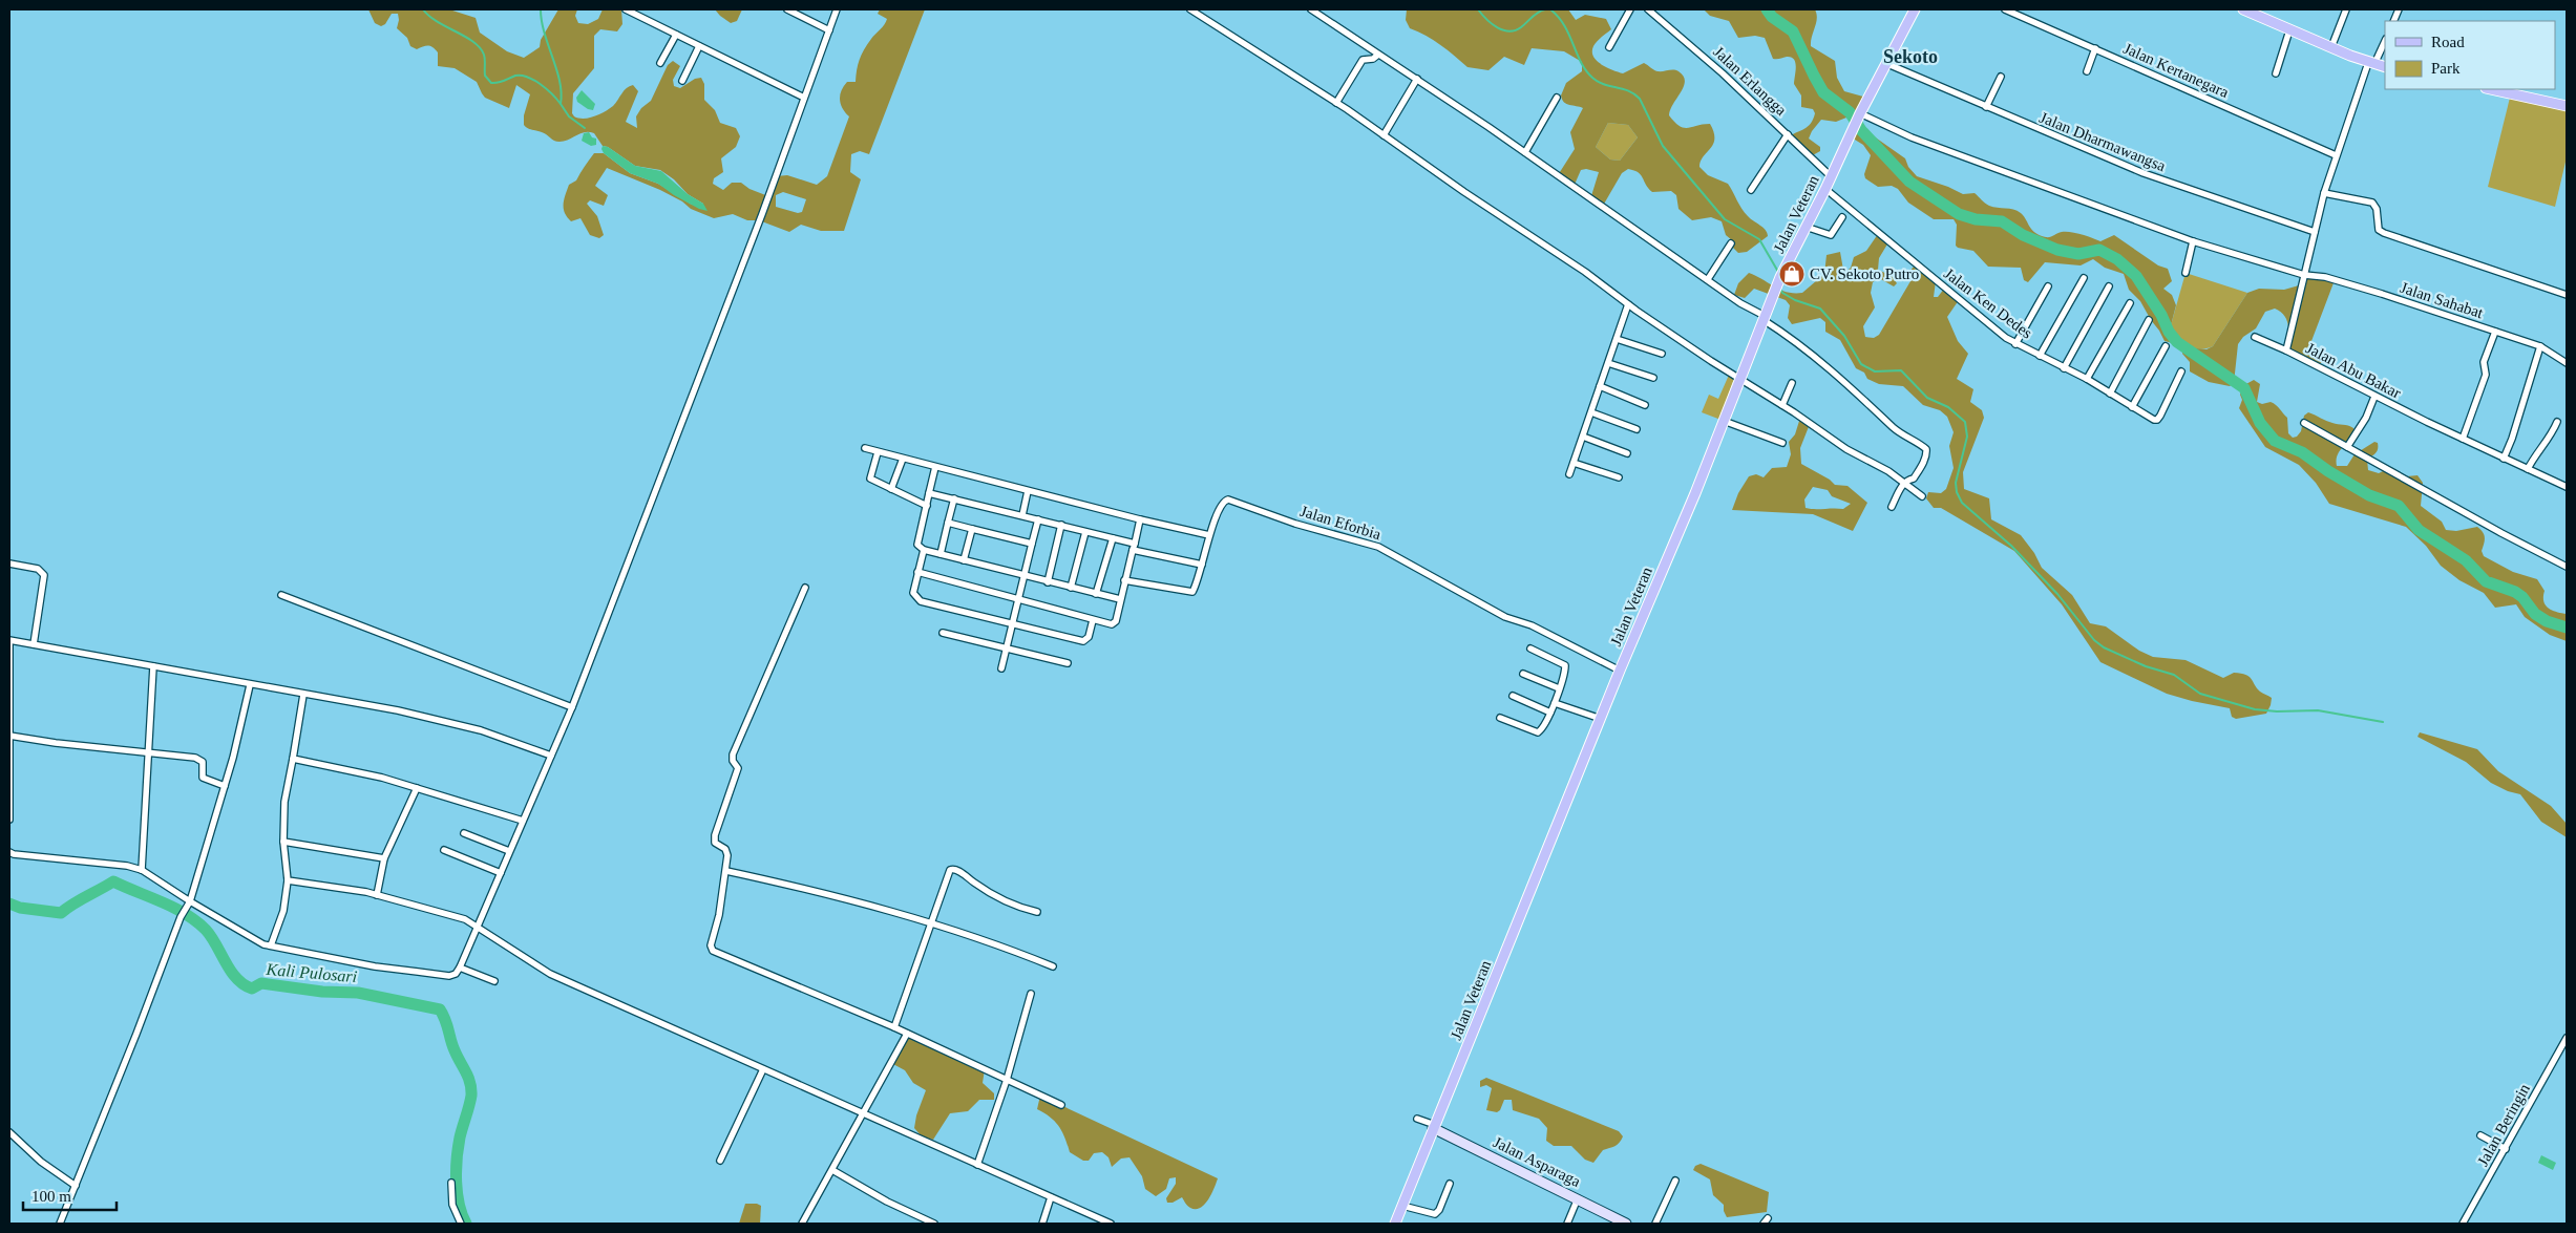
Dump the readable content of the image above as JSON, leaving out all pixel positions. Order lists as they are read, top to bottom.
{
  "streets": {
    "main road": ["Jalan Veteran"],
    "street": [
      "Jalan Kertanegara",
      "Jalan Erlangga",
      "Jalan Dharmawangsa",
      "Jalan Sahabat",
      "Jalan Ken Dedes",
      "Jalan Abu Bakar",
      "Jalan Eforbia",
      "Jalan Beringin",
      "Jalan Asparaga"
    ]
  },
  "crossings": [
    ["Jalan Kertanegara", "Jalan Abu Bakar"],
    ["Jalan Erlangga", "Jalan Veteran"],
    ["Jalan Dharmawangsa", "Jalan Veteran"],
    ["Jalan Dharmawangsa", "Jalan Abu Bakar"],
    ["Jalan Veteran", "Jalan Sahabat"],
    ["Jalan Veteran", "Jalan Ken Dedes"],
    ["Jalan Veteran", "Jalan Eforbia"],
    ["Jalan Veteran", "Jalan Asparaga"],
    ["Jalan Sahabat", "Jalan Abu Bakar"]
  ],
  "districts": ["Sekoto"],
  "water": ["Kali Pulosari"],
  "places": {
    "shop": ["CV. Sekoto Putro"]
  },
  "legend": ["Road", "Park"],
  "scale_bar": "100 m"
}
